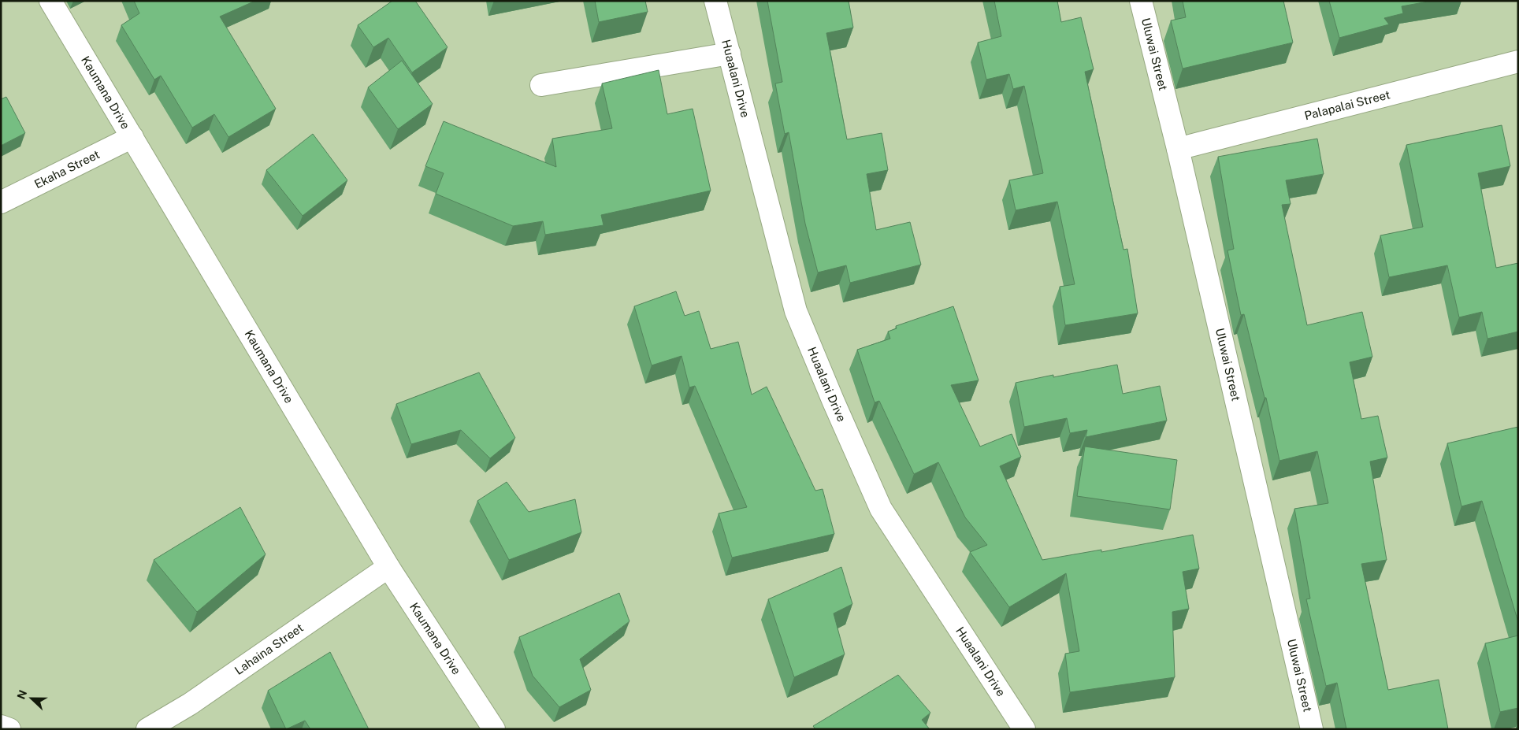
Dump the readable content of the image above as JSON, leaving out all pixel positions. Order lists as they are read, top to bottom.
{
  "streets": {
    "street": [
      "Uluwai Street",
      "Huaalani Drive",
      "Kaumana Drive",
      "Palapalai Street",
      "Ekaha Street",
      "Lahaina Street"
    ]
  },
  "crossings": [
    ["Uluwai Street", "Palapalai Street"],
    ["Kaumana Drive", "Ekaha Street"],
    ["Kaumana Drive", "Lahaina Street"]
  ],
  "north": "left"
}
